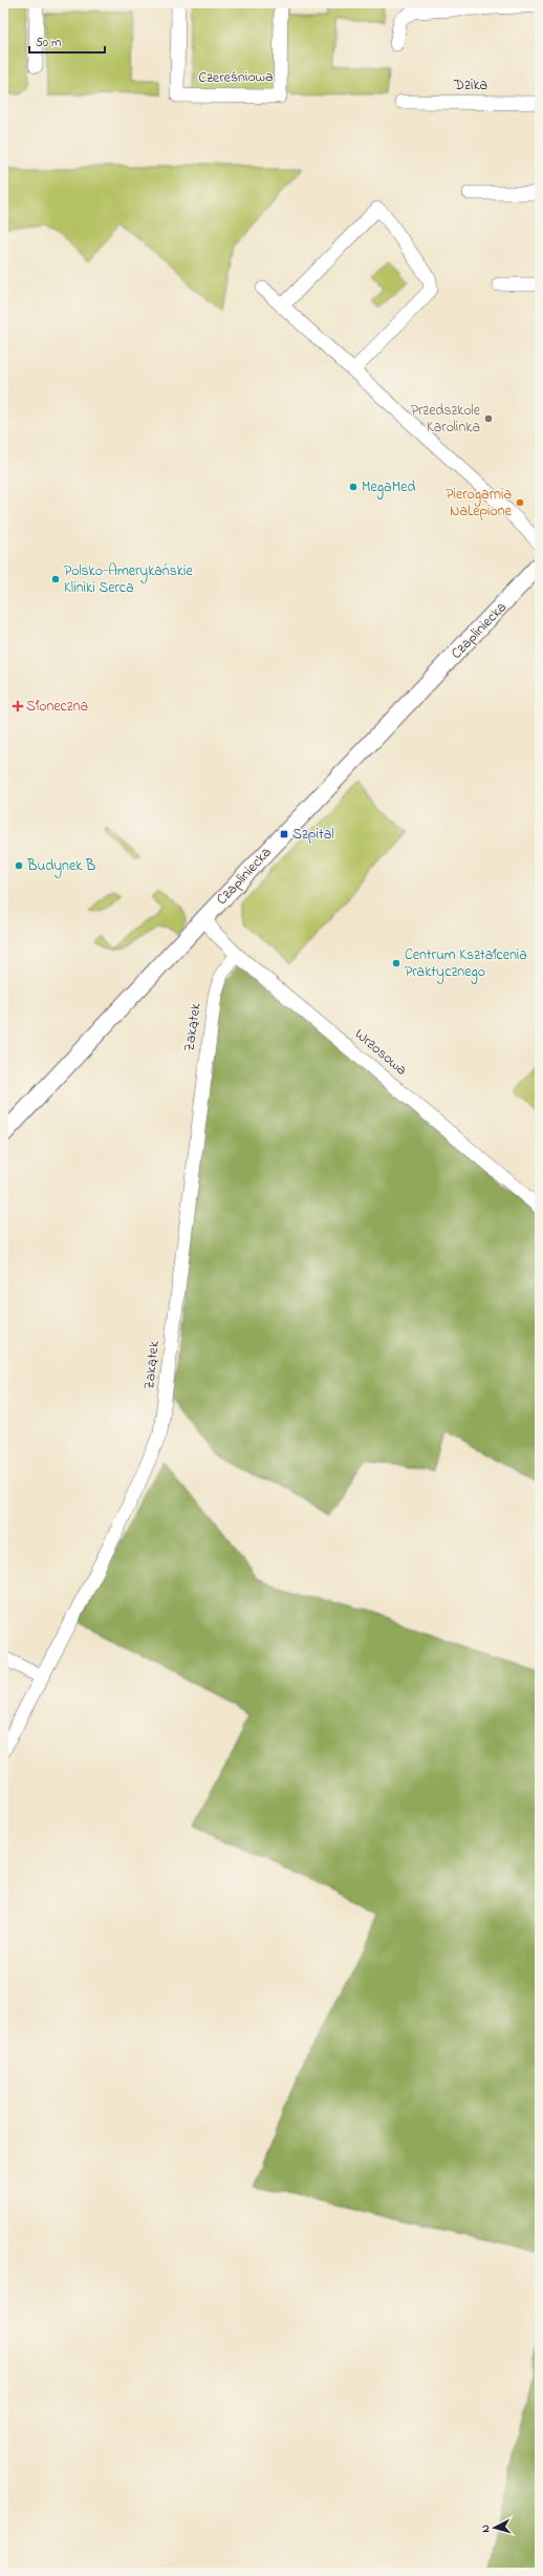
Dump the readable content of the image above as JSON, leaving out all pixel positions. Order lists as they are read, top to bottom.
{
  "streets": {
    "main road": ["Czapliniecka"],
    "street": [
      "Czereśniowa",
      "Dzika",
      "Zakątek",
      "Wrzosowa"
    ]
  },
  "crossings": [
    ["Czapliniecka", "Wrzosowa"],
    ["Zakątek", "Wrzosowa"]
  ],
  "places": {
    "other": [
      "Przedszkole Karolinka",
      "MegaMed",
      "Pierogarnia NaLepione",
      "Polsko-Amerykańskie Kliniki Serca",
      "Budynek B",
      "Centrum Kształcenia Praktycznego"
    ],
    "health": ["Słoneczna"],
    "transit": ["Szpital"]
  },
  "scale_bar": "50 m",
  "north": "left"
}
